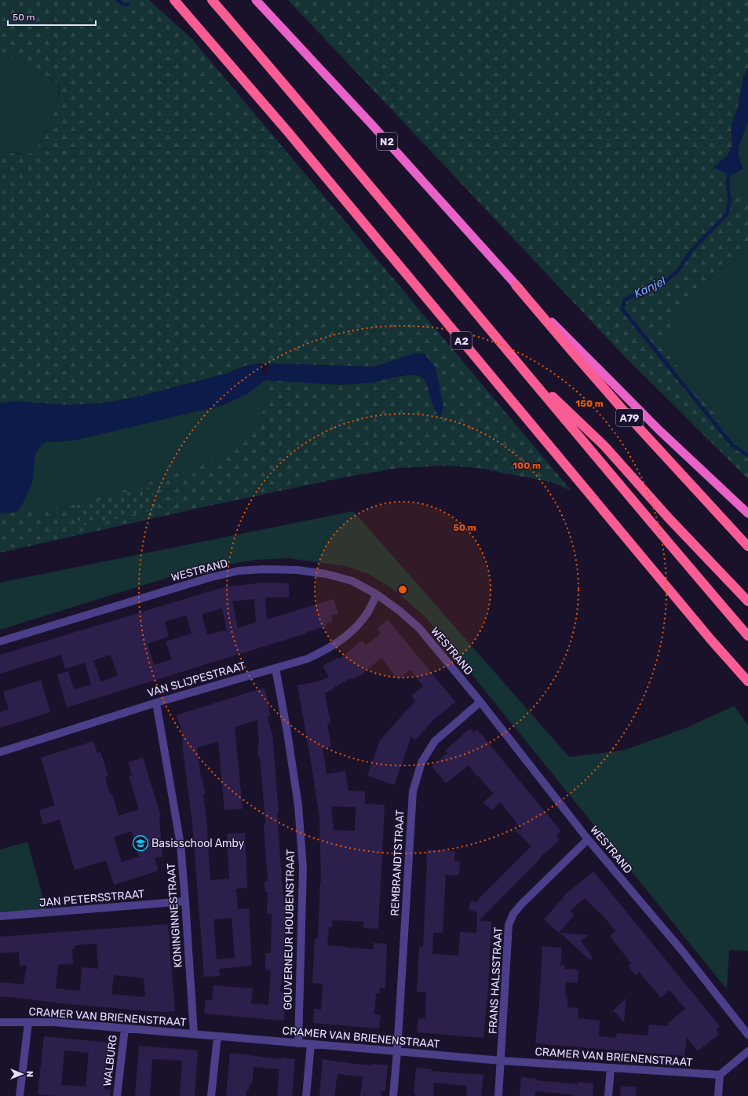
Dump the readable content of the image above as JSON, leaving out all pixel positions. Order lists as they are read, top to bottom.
{
  "streets": {
    "highway": ["N2", "A2", "A79"],
    "street": [
      "WESTRAND",
      "VAN SLIJPESTRAAT",
      "REMBRANDTSTRAAT",
      "JAN PETERSSTRAAT",
      "KONINGINNESTRAAT",
      "GOUVERNEUR HOUBENSTRAAT",
      "FRANS HALSSTRAAT",
      "CRAMER VAN BRIENENSTRAAT",
      "WALBURG"
    ]
  },
  "crossings": [
    ["N2", "A79"],
    ["WESTRAND", "VAN SLIJPESTRAAT"],
    ["WESTRAND", "REMBRANDTSTRAAT"],
    ["WESTRAND", "FRANS HALSSTRAAT"],
    ["VAN SLIJPESTRAAT", "KONINGINNESTRAAT"],
    ["VAN SLIJPESTRAAT", "GOUVERNEUR HOUBENSTRAAT"],
    ["REMBRANDTSTRAAT", "CRAMER VAN BRIENENSTRAAT"],
    ["JAN PETERSSTRAAT", "KONINGINNESTRAAT"],
    ["KONINGINNESTRAAT", "CRAMER VAN BRIENENSTRAAT"],
    ["GOUVERNEUR HOUBENSTRAAT", "CRAMER VAN BRIENENSTRAAT"],
    ["FRANS HALSSTRAAT", "CRAMER VAN BRIENENSTRAAT"],
    ["CRAMER VAN BRIENENSTRAAT", "WALBURG"]
  ],
  "water": ["Kanjel"],
  "places": {
    "school or university": ["Basisschool Amby"]
  },
  "scale_bar": "50 m",
  "north": "right",
  "rings": ["150 m", "100 m", "50 m"]
}
